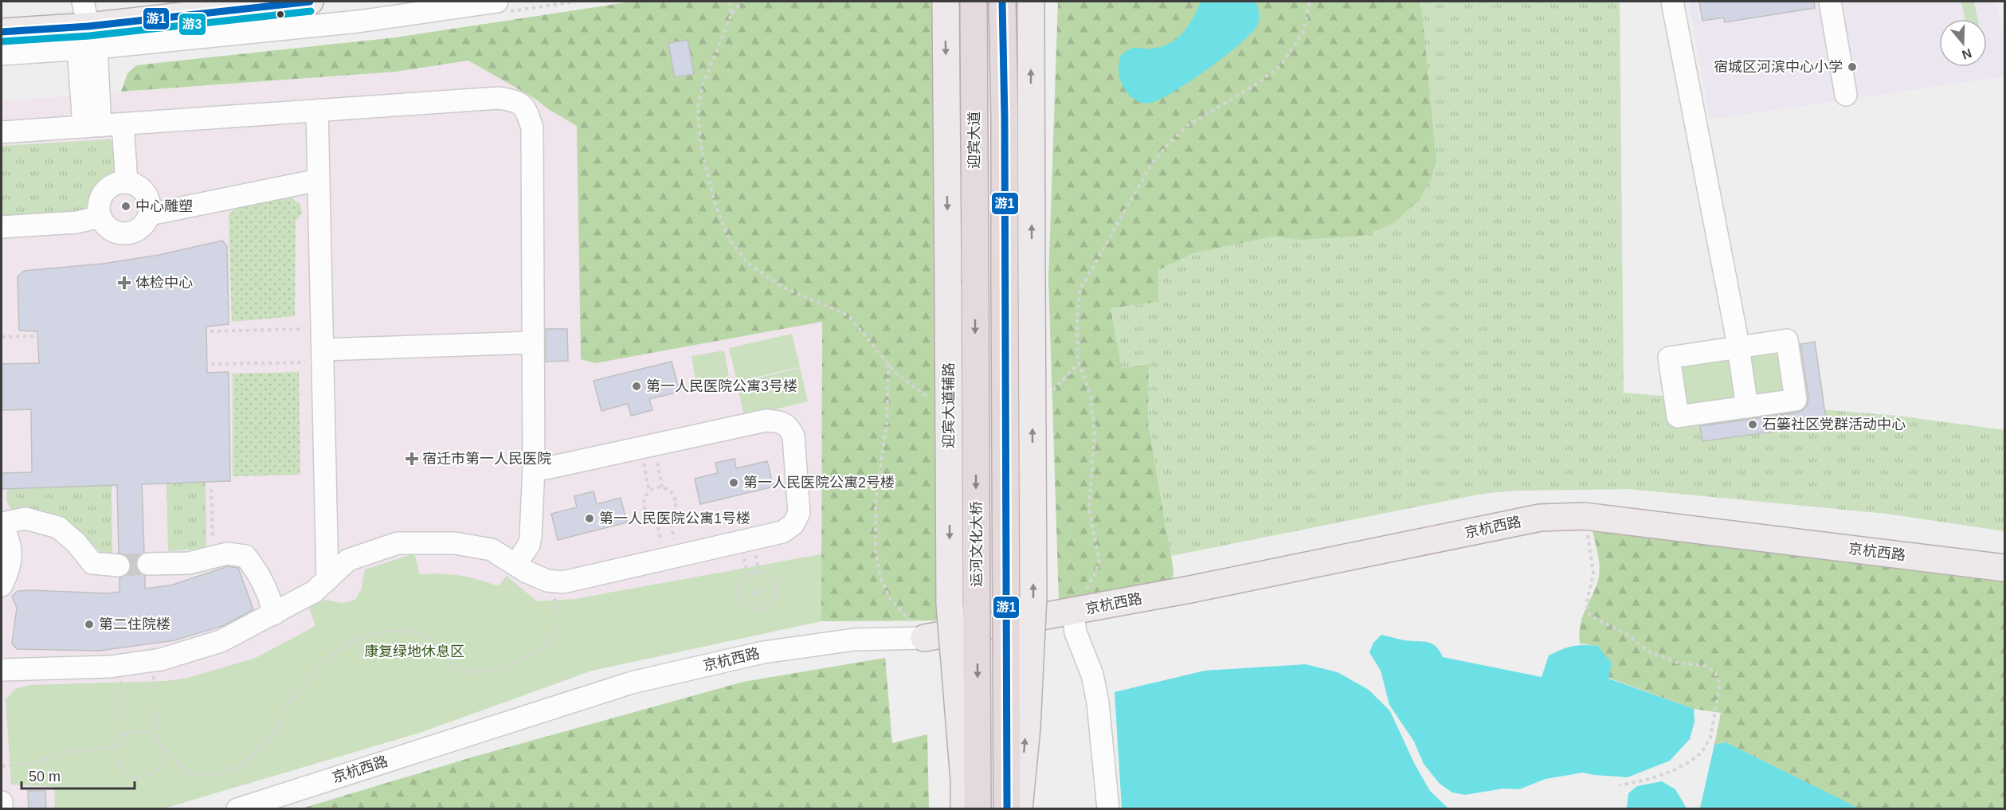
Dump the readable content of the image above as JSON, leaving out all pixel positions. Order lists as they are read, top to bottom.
{
  "streets": {
    "highway": ["迎宾大道", "运河文化大桥"],
    "main road": ["迎宾大道辅路", "京杭西路"]
  },
  "crossings": [
    ["迎宾大道", "运河文化大桥"]
  ],
  "parks": ["康复绿地休息区"],
  "places": {
    "other": [
      "宿城区河滨中心小学",
      "中心雕塑",
      "第一人民医院公寓3号楼",
      "石篓社区党群活动中心",
      "第一人民医院公寓2号楼",
      "第一人民医院公寓1号楼",
      "第二住院楼"
    ],
    "health": ["体检中心", "宿迁市第一人民医院"]
  },
  "lines": ["transit line 游1", "transit line 游3"],
  "scale_bar": "50 m",
  "north": "bottom"
}
